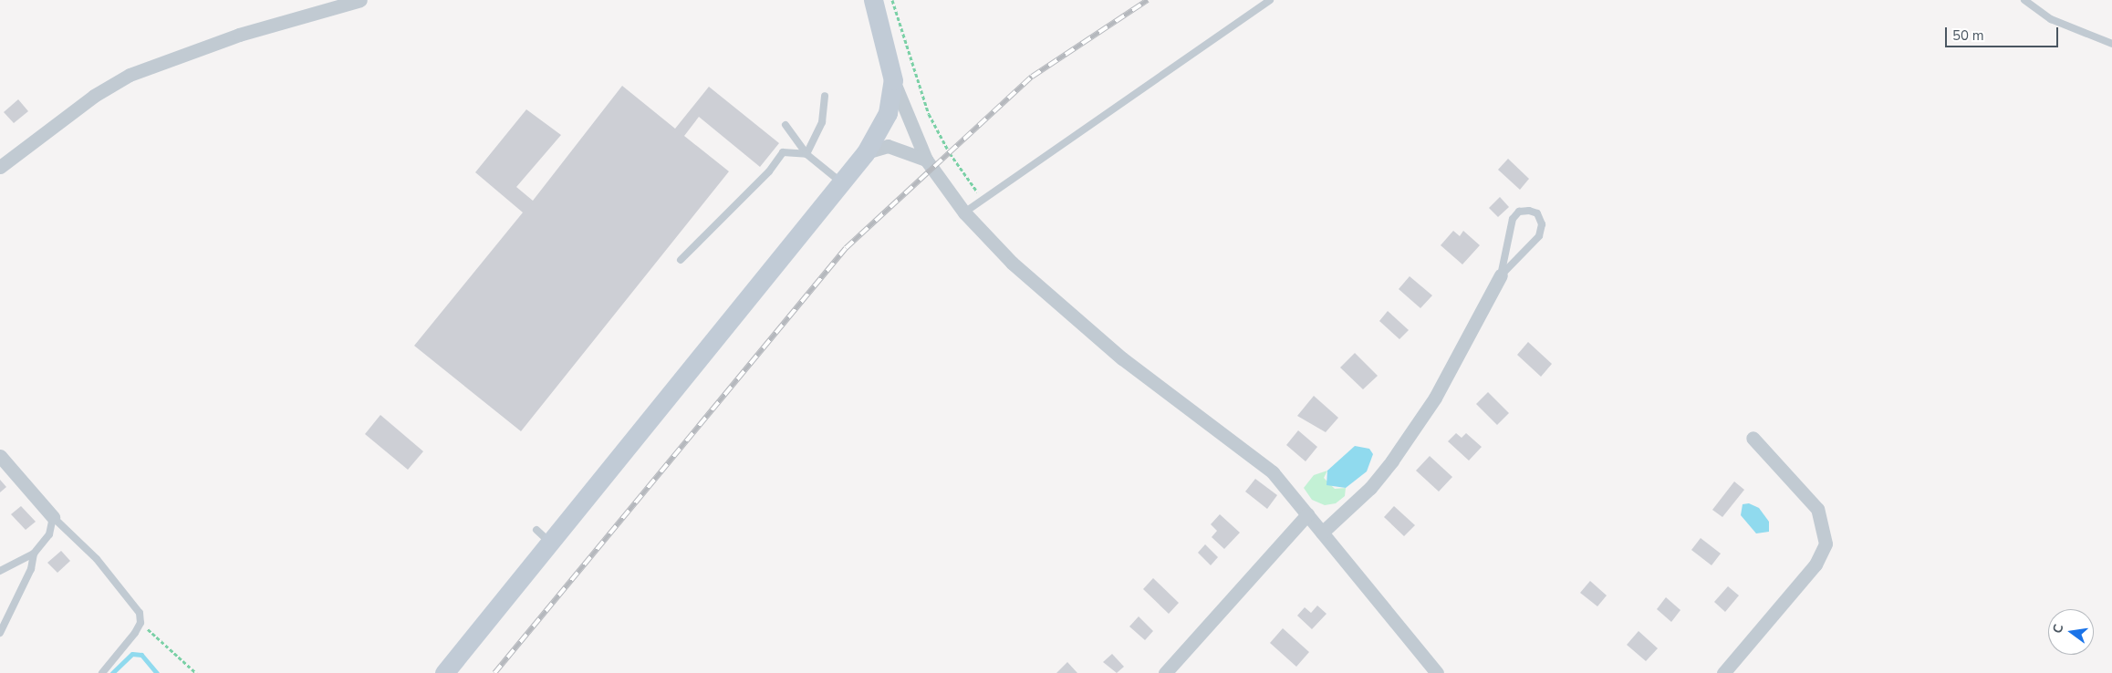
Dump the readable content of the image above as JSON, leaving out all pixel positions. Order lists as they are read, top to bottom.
{
  "scale_bar": "50 m",
  "north": "left"
}
